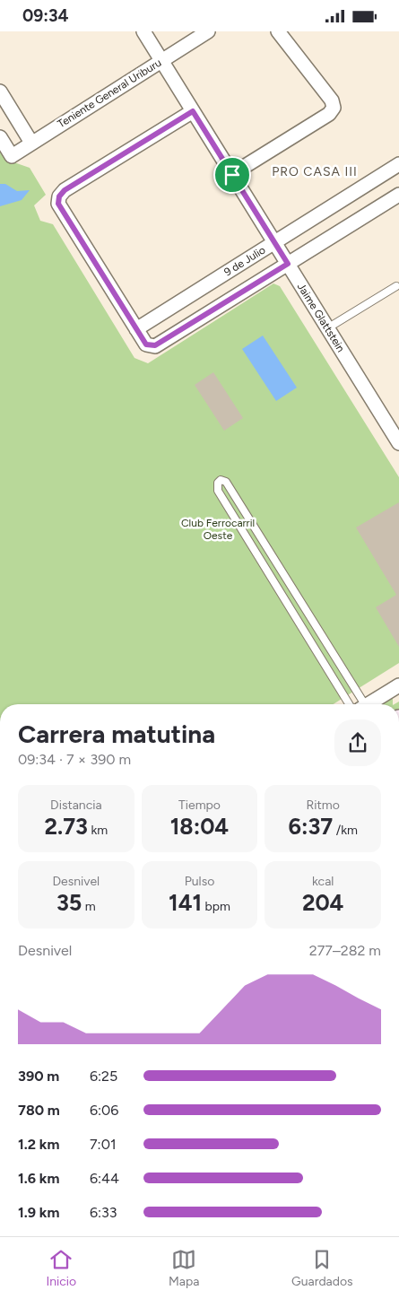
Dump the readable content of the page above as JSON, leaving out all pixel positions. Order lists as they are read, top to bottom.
{
  "streets": {
    "street": ["Teniente General Uriburu", "9 de Julio", "Jaime Glattstein"]
  },
  "crossings": [
    ["Teniente General Uriburu", "Jaime Glattstein"],
    ["9 de Julio", "Jaime Glattstein"]
  ],
  "districts": ["PRO CASA III"],
  "parks": ["Club Ferrocarril Oeste"],
  "page": {
    "status": "09:34",
    "heading": ["Carrera matutina", "09:34 · 7 × 390 m"],
    "stats": [
      ["Distancia", "2.73 km"],
      ["Tiempo", "18:04"],
      ["Ritmo", "6:37 /km"],
      ["Desnivel", "35 m"],
      ["Pulso", "141 bpm"],
      ["kcal", "204"]
    ],
    "chart": ["Desnivel", "277–282 m"],
    "list": [
      {
        "name": "390 m",
        "note": "6:25"
      },
      {
        "name": "780 m",
        "note": "6:06"
      },
      {
        "name": "1.2 km",
        "note": "7:01"
      },
      {
        "name": "1.6 km",
        "note": "6:44"
      },
      {
        "name": "1.9 km",
        "note": "6:33"
      }
    ],
    "tabs": ["Inicio", "Mapa", "Guardados"]
  }
}
